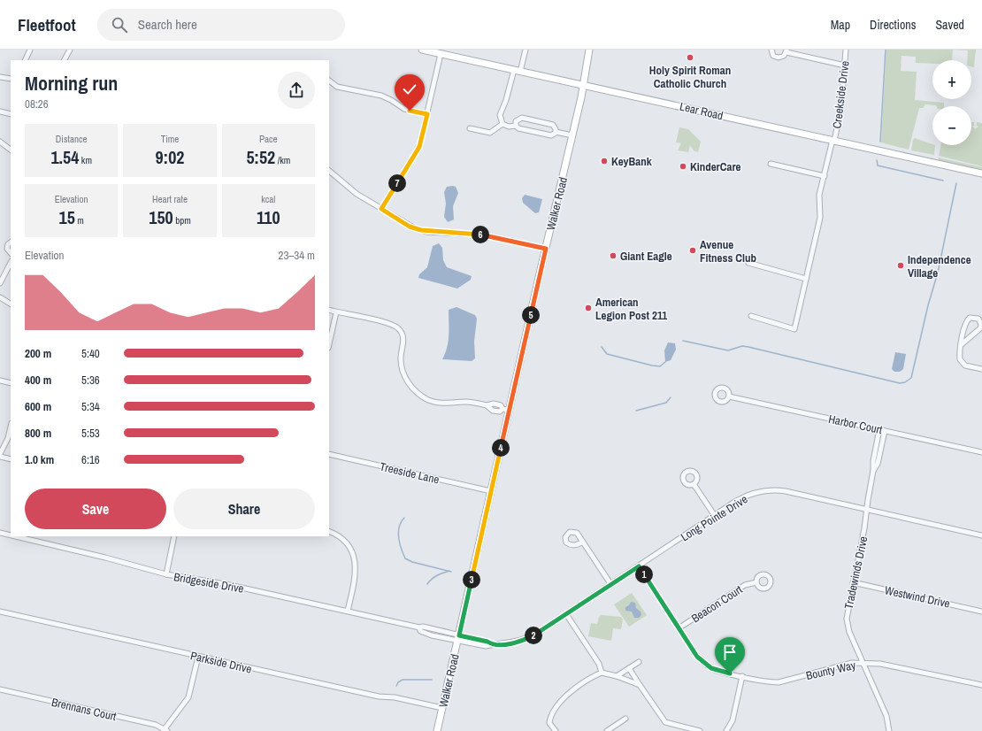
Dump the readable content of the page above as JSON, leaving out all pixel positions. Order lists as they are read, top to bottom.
{
  "streets": {
    "street": [
      "Creekside Drive",
      "Lear Road",
      "Walker Road",
      "Harbor Court",
      "Treeside Lane",
      "Long Pointe Drive",
      "Tradewinds Drive",
      "Bridgeside Drive",
      "Westwind Drive",
      "Beacon Court",
      "Parkside Drive",
      "Bounty Way",
      "Brennans Court"
    ]
  },
  "crossings": [
    ["Creekside Drive", "Lear Road"],
    ["Lear Road", "Walker Road"],
    ["Walker Road", "Treeside Lane"],
    ["Walker Road", "Long Pointe Drive"],
    ["Walker Road", "Bridgeside Drive"],
    ["Walker Road", "Parkside Drive"],
    ["Harbor Court", "Tradewinds Drive"],
    ["Long Pointe Drive", "Tradewinds Drive"],
    ["Long Pointe Drive", "Bridgeside Drive"],
    ["Long Pointe Drive", "Bounty Way"],
    ["Tradewinds Drive", "Westwind Drive"],
    ["Tradewinds Drive", "Bounty Way"],
    ["Beacon Court", "Bounty Way"]
  ],
  "places": [
    "Holy Spirit Roman Catholic Church",
    "KeyBank",
    "KinderCare",
    "Avenue Fitness Club",
    "Giant Eagle",
    "Independence Village",
    "American Legion Post 211"
  ],
  "page": {
    "header": "Fleetfoot",
    "search": "Search here",
    "nav": ["Map", "Directions", "Saved"],
    "map_buttons": ["+", "−"],
    "heading": ["Morning run", "08:26"],
    "stats": [
      ["Distance", "1.54 km"],
      ["Time", "9:02"],
      ["Pace", "5:52 /km"],
      ["Elevation", "15 m"],
      ["Heart rate", "150 bpm"],
      ["kcal", "110"]
    ],
    "pins": [
      "7",
      "6",
      "5",
      "4",
      "1",
      "3",
      "2"
    ],
    "chart": ["Elevation", "23–34 m"],
    "list": [
      {
        "name": "200 m",
        "note": "5:40"
      },
      {
        "name": "400 m",
        "note": "5:36"
      },
      {
        "name": "600 m",
        "note": "5:34"
      },
      {
        "name": "800 m",
        "note": "5:53"
      },
      {
        "name": "1.0 km",
        "note": "6:16"
      }
    ],
    "buttons": ["Save", "Share"]
  }
}
